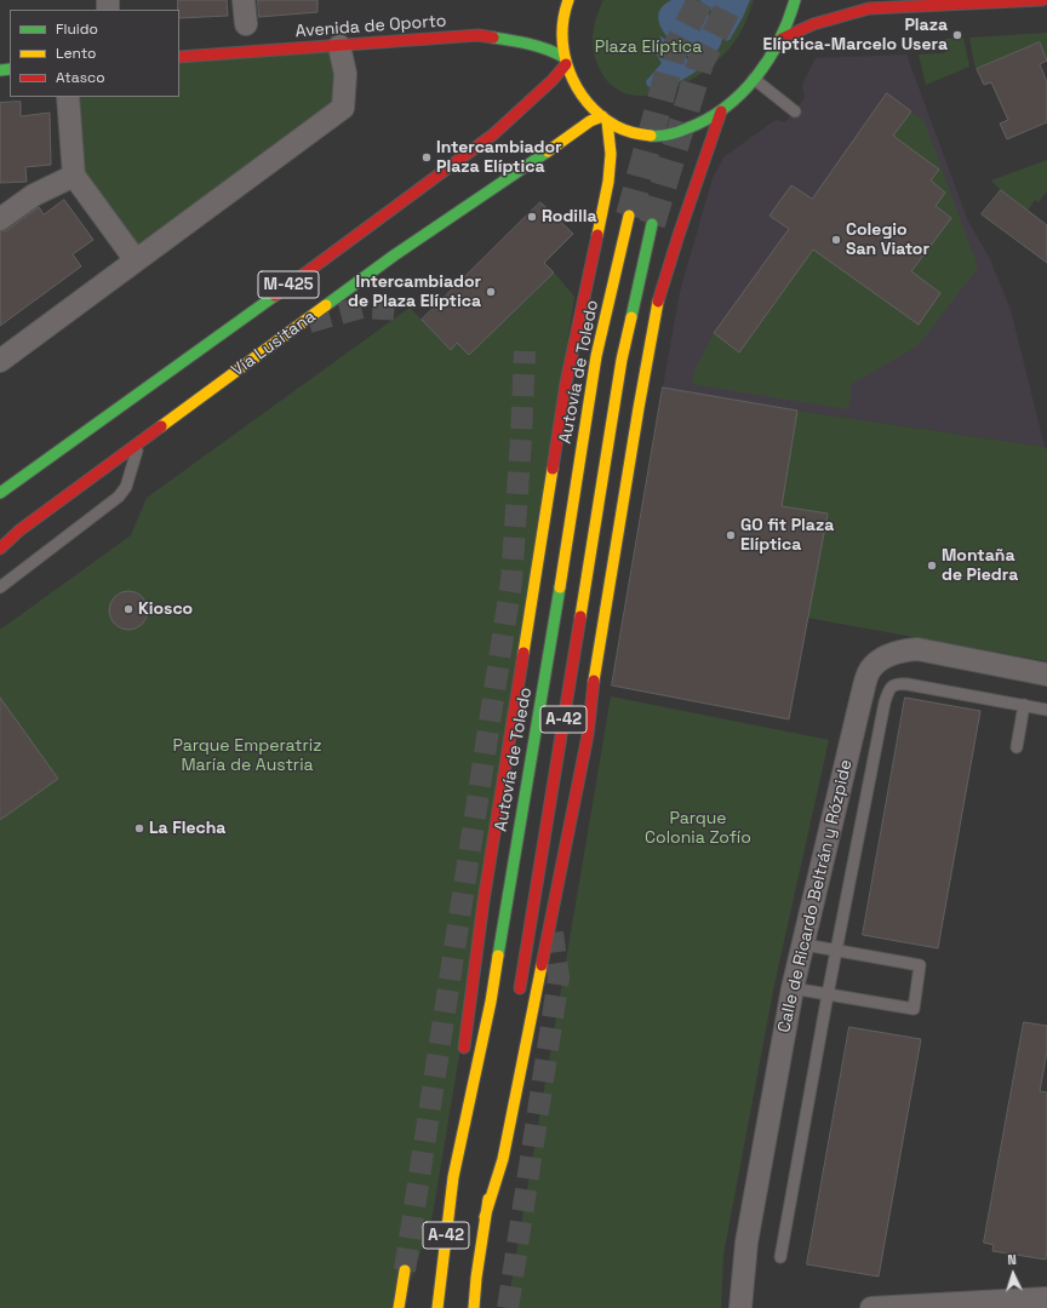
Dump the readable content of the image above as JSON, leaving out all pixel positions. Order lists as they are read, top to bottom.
{
  "streets": {
    "main road": [
      "Avenida de Oporto",
      "M-425",
      "Vía Lusitana",
      "Autovía de Toledo",
      "A-42"
    ],
    "street": ["Calle de Ricardo Beltrán y Rózpide"]
  },
  "crossings": [
    ["Avenida de Oporto", "M-425"]
  ],
  "parks": ["Plaza Elíptica", "Parque Emperatriz María de Austria", "Parque Colonia Zofío"],
  "places": [
    "Plaza Elíptica-Marcelo Usera",
    "Intercambiador Plaza Elíptica",
    "Rodilla",
    "Colegio San Viator",
    "Intercambiador de Plaza Elíptica",
    "GO fit Plaza Elíptica",
    "Montaña de Piedra",
    "Kiosco",
    "La Flecha"
  ],
  "legend": ["Fluido", "Lento", "Atasco"],
  "north": "top"
}
